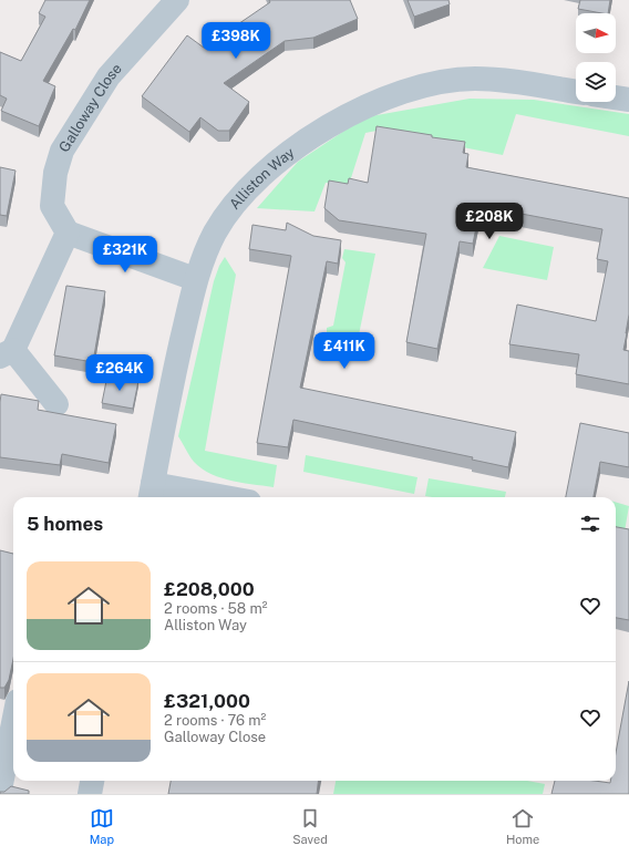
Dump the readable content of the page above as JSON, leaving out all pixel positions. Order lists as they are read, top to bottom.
{
  "streets": {
    "street": ["Galloway Close", "Alliston Way"]
  },
  "north": "right",
  "page": {
    "price": [
      "£398K",
      "£208K",
      "£321K",
      "£411K",
      "£264K"
    ],
    "heading": "5 homes",
    "list": [
      {
        "name": "£208,000",
        "note": "2 rooms · 58 m² · Alliston Way"
      },
      {
        "name": "£321,000",
        "note": "2 rooms · 76 m² · Galloway Close"
      }
    ],
    "tabs": ["Map", "Saved", "Home"]
  }
}
